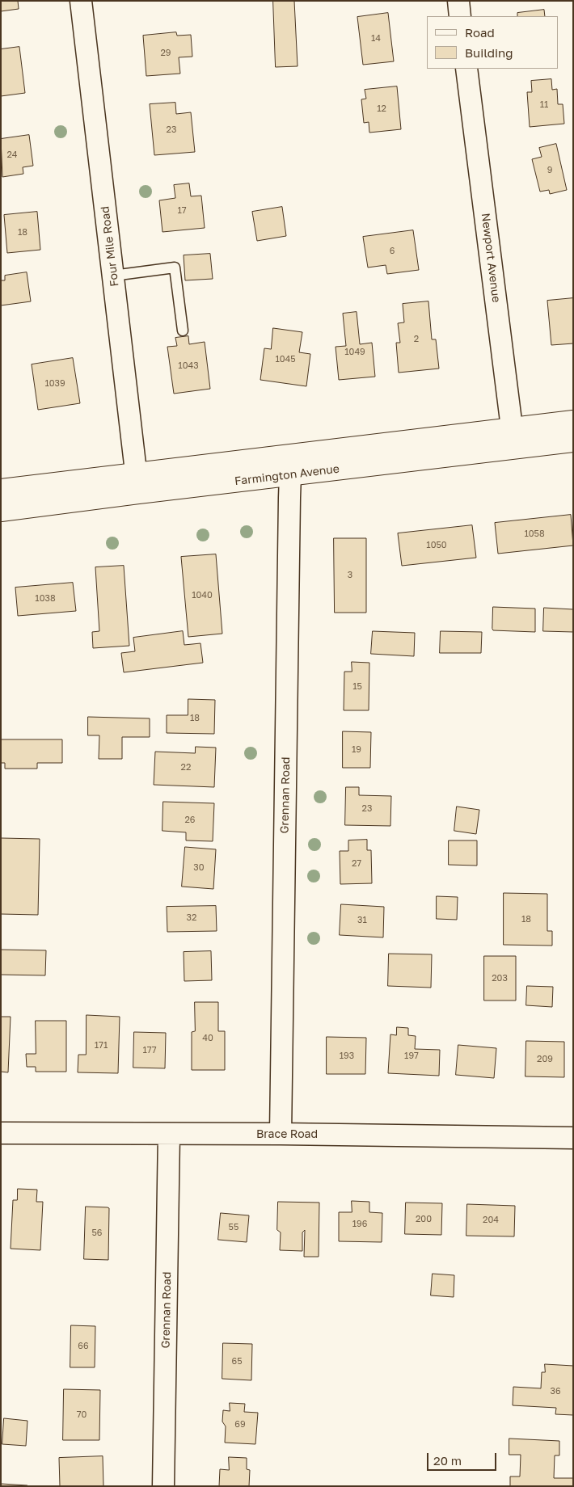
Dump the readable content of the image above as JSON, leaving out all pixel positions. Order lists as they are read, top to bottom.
{
  "streets": {
    "main road": ["Farmington Avenue"],
    "street": [
      "Four Mile Road",
      "Newport Avenue",
      "Grennan Road",
      "Brace Road"
    ]
  },
  "crossings": [
    ["Four Mile Road", "Farmington Avenue"],
    ["Newport Avenue", "Farmington Avenue"],
    ["Farmington Avenue", "Grennan Road"],
    ["Grennan Road", "Brace Road"]
  ],
  "house_numbers": [
    "14",
    "29",
    "11",
    "12",
    "23",
    "24",
    "9",
    "17",
    "18",
    "6",
    "2",
    "1049",
    "1045",
    "1043",
    "1039",
    "1058",
    "1050",
    "3",
    "1040",
    "1038",
    "15",
    "18",
    "19",
    "22",
    "23",
    "26",
    "27",
    "30",
    "32",
    "18",
    "31",
    "203",
    "40",
    "171",
    "177",
    "193",
    "197",
    "209",
    "200",
    "204",
    "196",
    "55",
    "56",
    "66",
    "65",
    "36",
    "70",
    "69"
  ],
  "legend": ["Road", "Building"],
  "scale_bar": "20 m"
}
